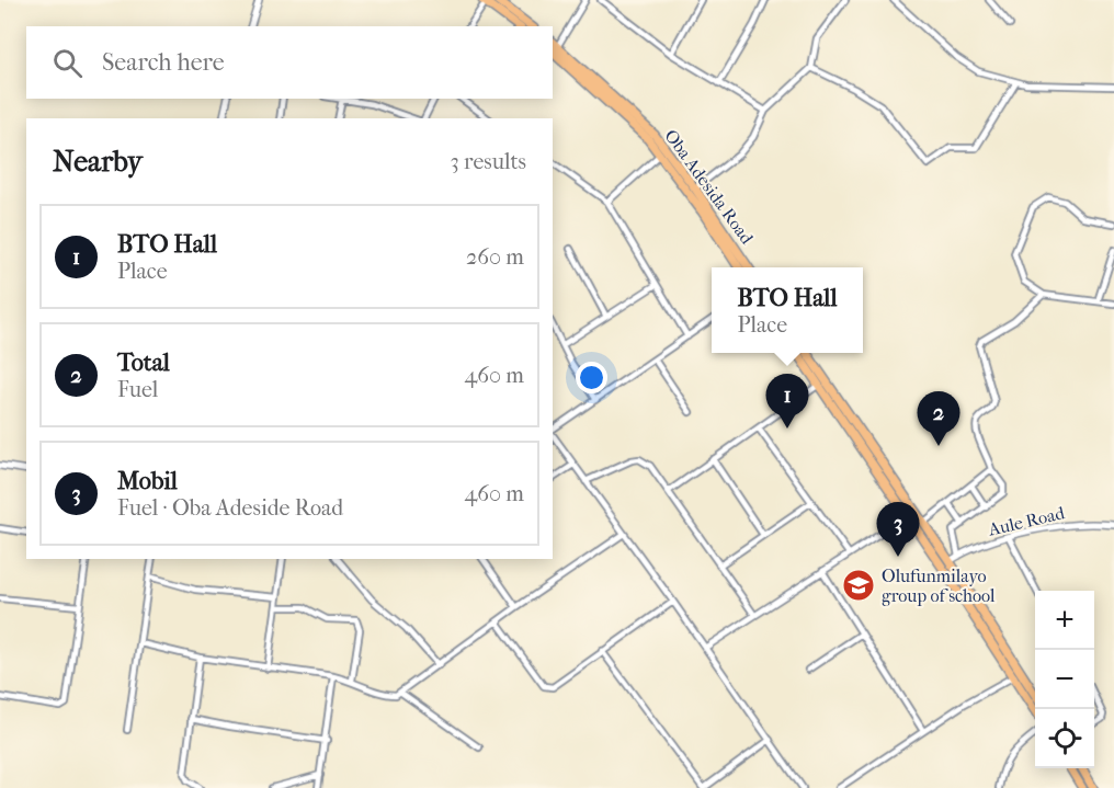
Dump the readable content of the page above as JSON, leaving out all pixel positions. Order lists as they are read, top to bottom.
{
  "streets": {
    "main road": ["Oba Adesida Road"],
    "street": ["Aule Road"]
  },
  "places": {
    "school or university": ["Olufunmilayo group of school"]
  },
  "page": {
    "search": "Search here",
    "heading": ["Nearby", "3 results"],
    "list": [
      {
        "mark": "1",
        "name": "BTO Hall",
        "note": "Place",
        "value": "260 m"
      },
      {
        "mark": "2",
        "name": "Total",
        "note": "Fuel",
        "value": "460 m"
      },
      {
        "mark": "3",
        "name": "Mobil",
        "note": "Fuel · Oba Adeside Road",
        "value": "460 m"
      }
    ],
    "popup": ["BTO Hall", "Place"],
    "pins": ["1", "2", "3"],
    "map_buttons": ["+", "−"]
  }
}
